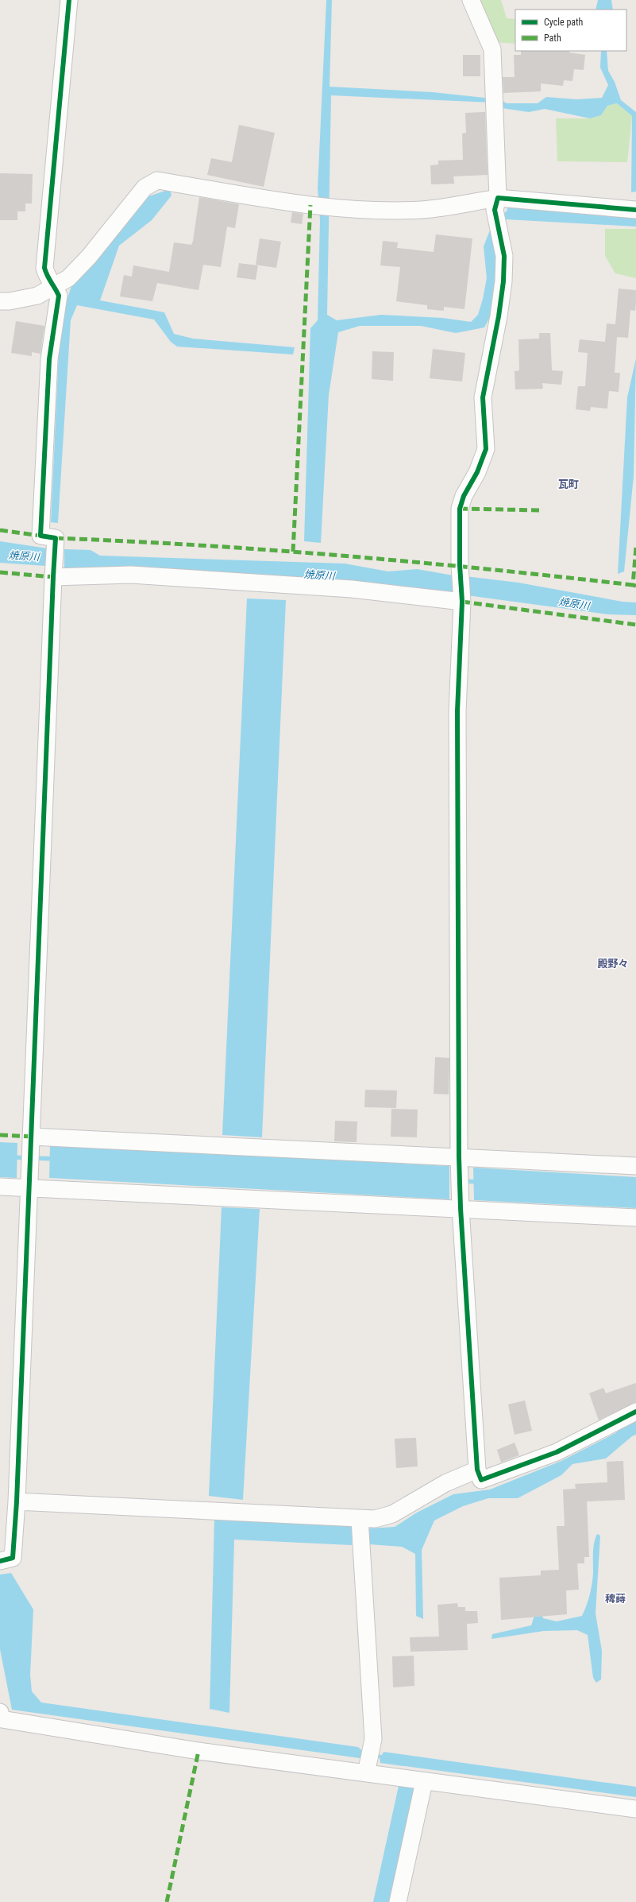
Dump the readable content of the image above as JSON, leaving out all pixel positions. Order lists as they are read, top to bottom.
{
  "districts": ["瓦町", "殿野々", "稗蒔"],
  "water": ["焼原川"],
  "legend": ["Cycle path", "Path"]
}
